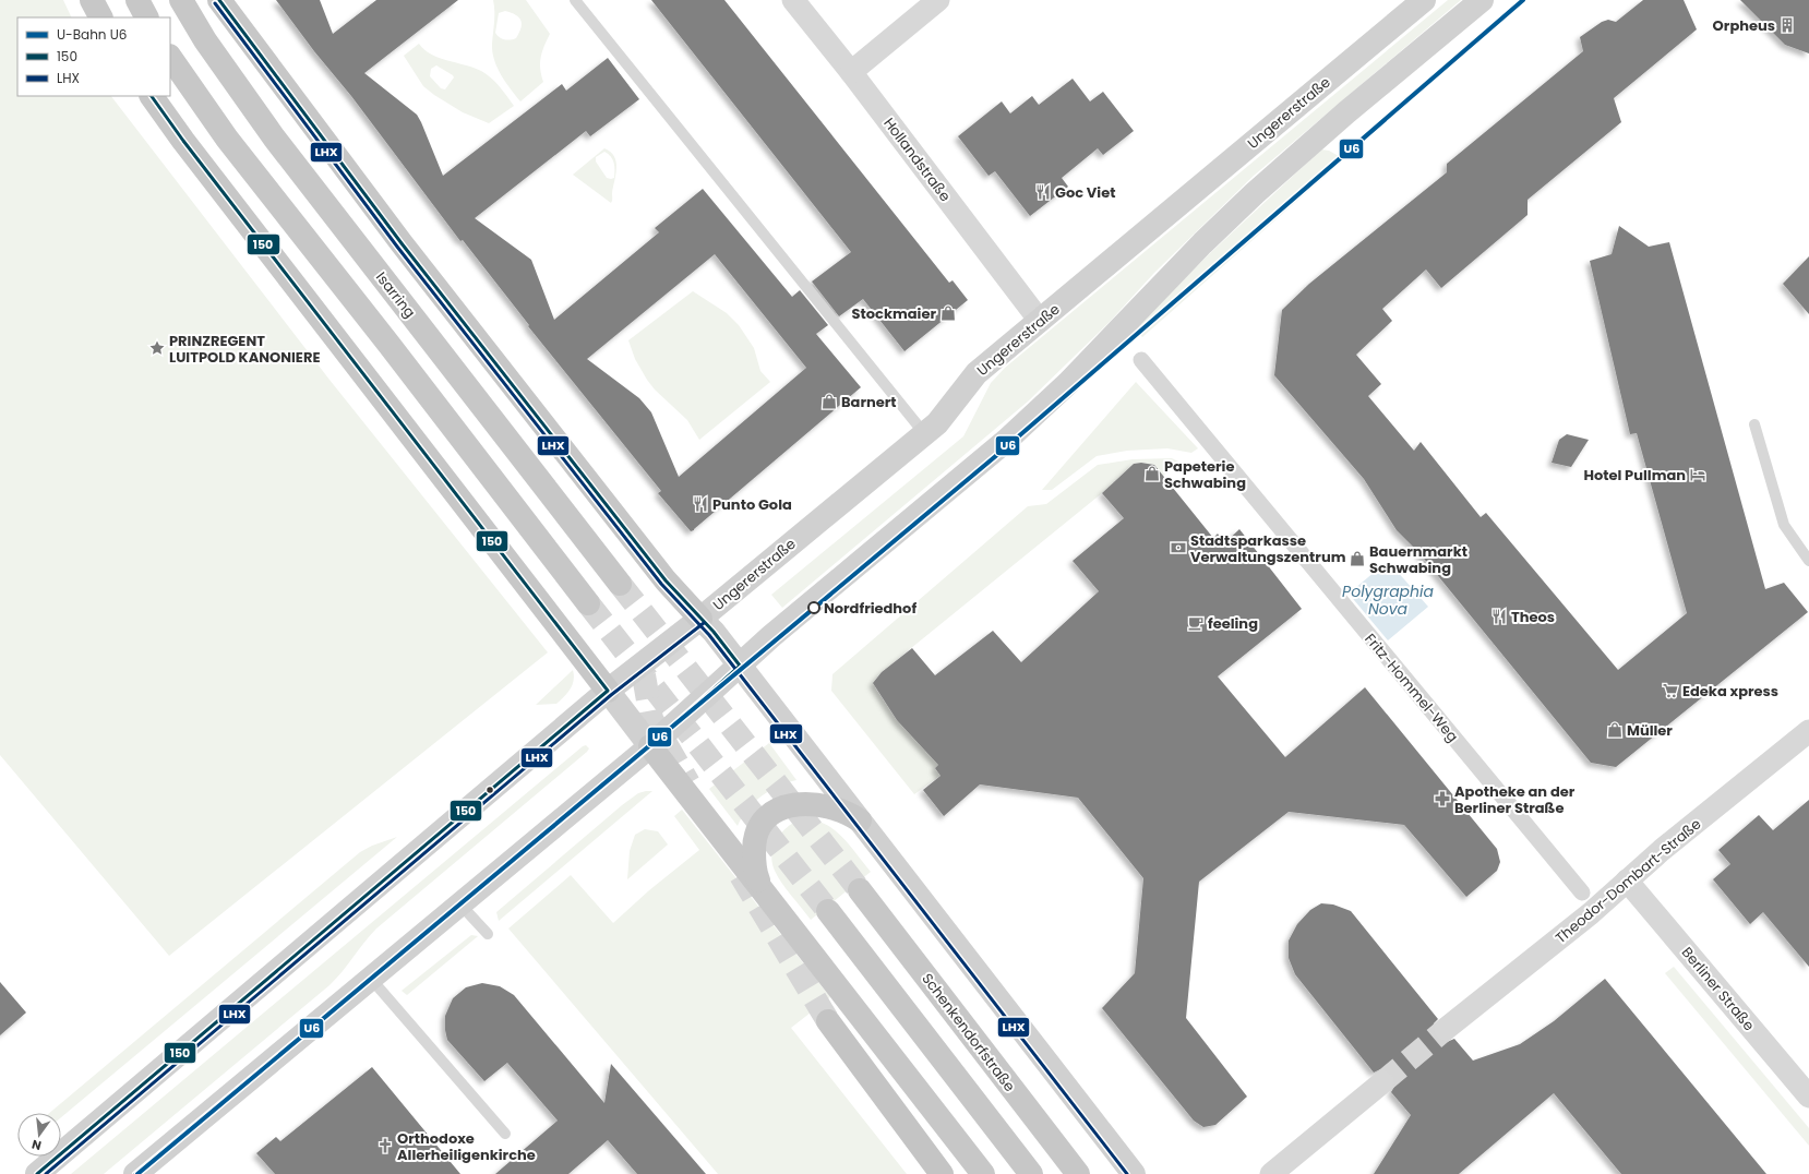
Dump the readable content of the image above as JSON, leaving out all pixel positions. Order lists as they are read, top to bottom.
{
  "streets": {
    "highway": ["Isarring", "Schenkendorfstraße"],
    "main road": ["Ungererstraße"],
    "street": [
      "Hollandstraße",
      "Fritz-Hommel-Weg",
      "Theodor-Dombart-Straße",
      "Berliner Straße"
    ]
  },
  "crossings": [
    ["Ungererstraße", "Hollandstraße"],
    ["Theodor-Dombart-Straße", "Berliner Straße"]
  ],
  "water": ["Polygraphia Nova"],
  "places": {
    "building": ["Orpheus"],
    "restaurant": ["Goc Viet", "Punto Gola", "Theos"],
    "shop": [
      "Stockmaier",
      "Barnert",
      "Papeterie Schwabing",
      "Bauernmarkt Schwabing",
      "Müller"
    ],
    "place": ["PRINZREGENT LUITPOLD KANONIERE"],
    "hotel": ["Hotel Pullman"],
    "bank": ["Stadtsparkasse Verwaltungszentrum"],
    "other": ["Nordfriedhof"],
    "cafe": ["feeling"],
    "supermarket": ["Edeka xpress"],
    "pharmacy": ["Apotheke an der Berliner Straße"],
    "church": ["Orthodoxe Allerheiligenkirche"]
  },
  "lines": ["metro line U6", "transit line 150", "transit line LHX"],
  "legend": ["U-Bahn U6", "150", "LHX"],
  "north": "bottom"
}
